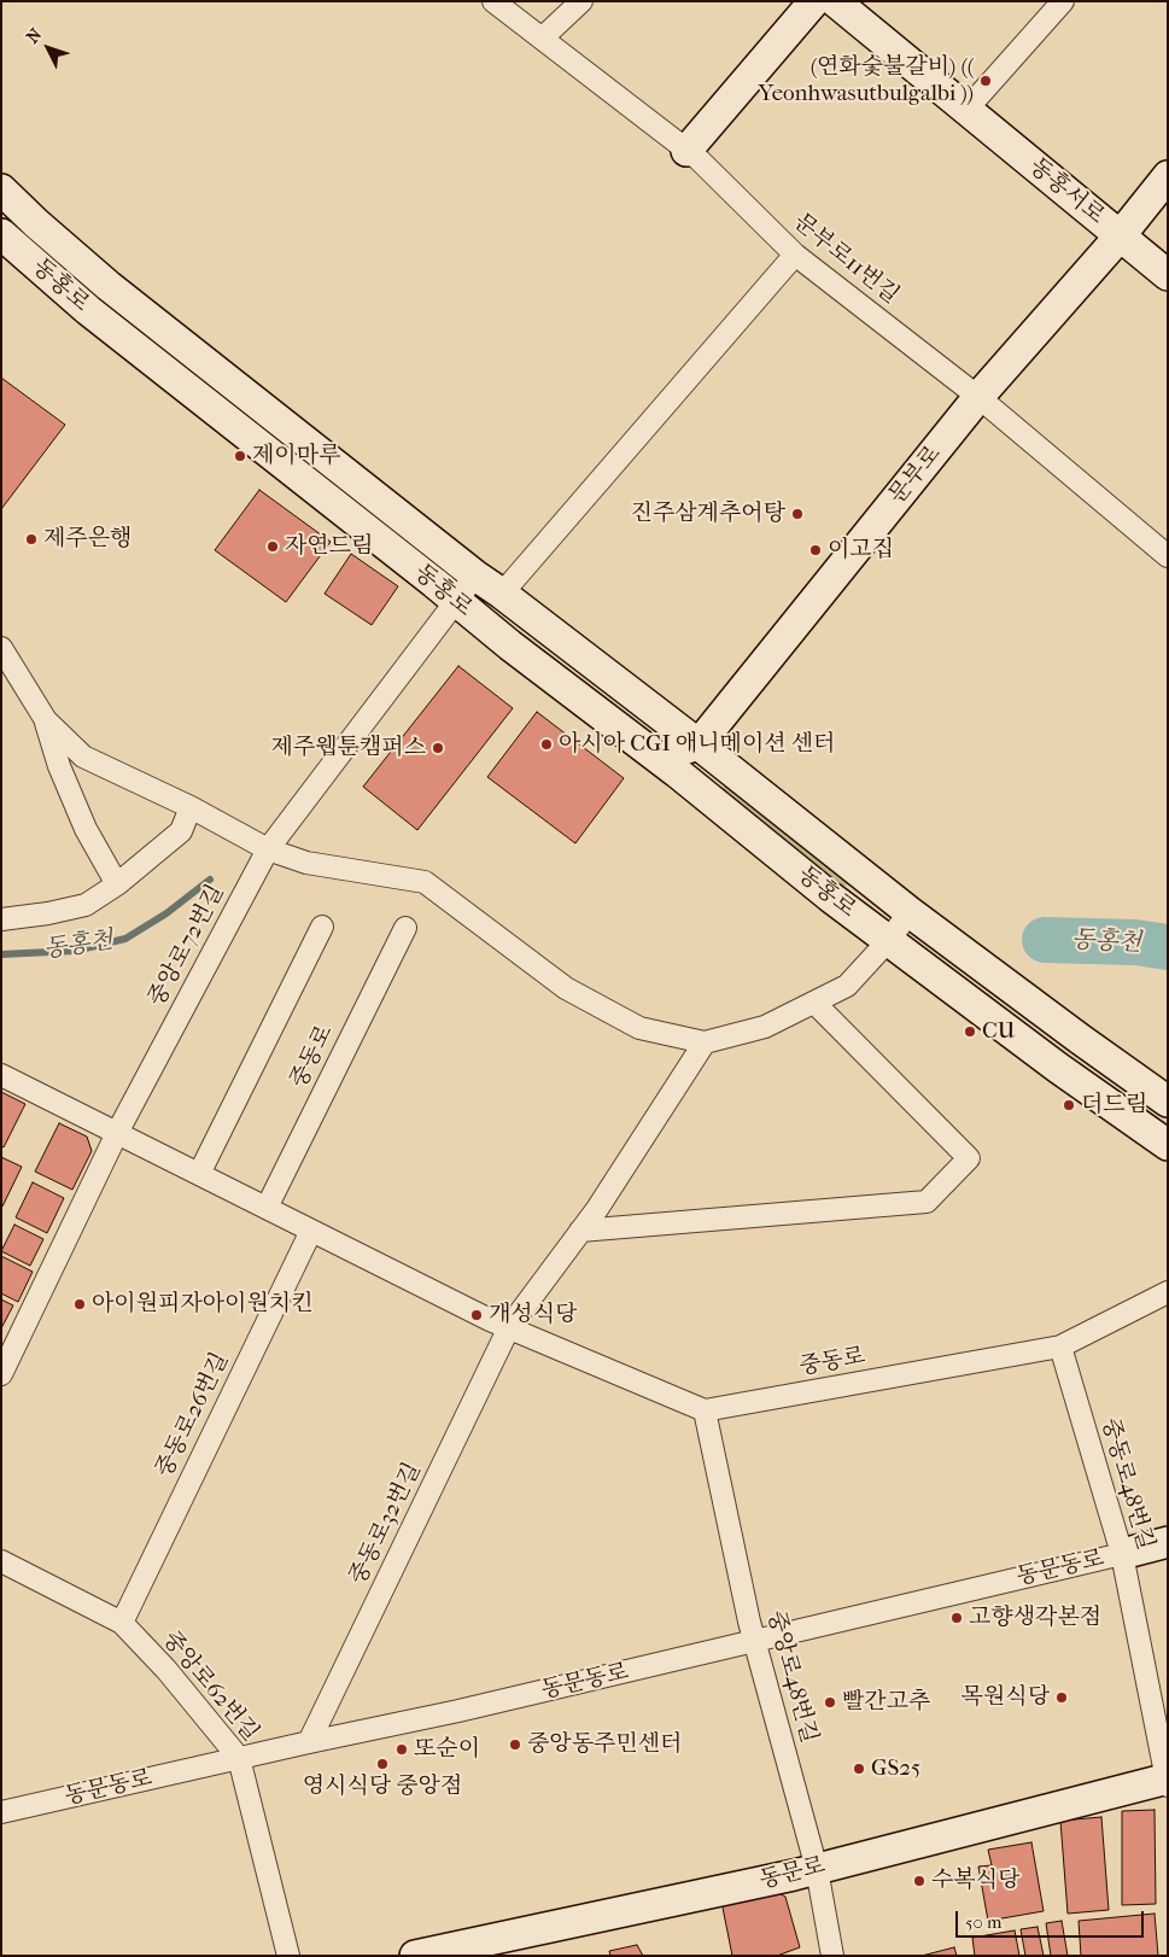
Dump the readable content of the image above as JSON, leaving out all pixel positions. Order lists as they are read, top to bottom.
{
  "streets": {
    "main road": [
      "동홍서로",
      "동홍로",
      "문부로",
      "동문동로",
      "동문로"
    ],
    "street": [
      "문부로11번길",
      "중앙로72번길",
      "중동로",
      "중동로26번길",
      "중동로48번길",
      "중동로32번길",
      "중앙로48번길",
      "중앙로62번길"
    ]
  },
  "crossings": [
    ["동홍서로", "문부로"],
    ["문부로11번길", "동홍로"],
    ["문부로11번길", "문부로"],
    ["동홍로", "문부로"],
    ["동홍로", "중앙로72번길"],
    ["중동로", "중동로48번길"],
    ["중동로", "중앙로48번길"],
    ["중동로26번길", "중앙로62번길"],
    ["중동로48번길", "동문동로"],
    ["중동로48번길", "동문로"],
    ["중동로32번길", "동문동로"],
    ["동문동로", "중앙로48번길"],
    ["동문동로", "중앙로62번길"],
    ["중앙로48번길", "동문로"]
  ],
  "water": ["동홍천"],
  "places": [
    "(연화숯불갈비) (( Yeonhwasutbulgalbi ))",
    "제이마루",
    "진주삼계추어탕",
    "제주은행",
    "자연드림",
    "이고집",
    "아시아 CGI 애니메이션 센터",
    "제주웹툰캠퍼스",
    "CU",
    "더드림",
    "아이원피자아이원치킨",
    "개성식당",
    "고향생각본점",
    "목원식당",
    "빨간고추",
    "중앙동주민센터",
    "또순이",
    "영시식당 중앙점",
    "GS25",
    "수복식당"
  ],
  "scale_bar": "50 m",
  "north": "top left"
}
